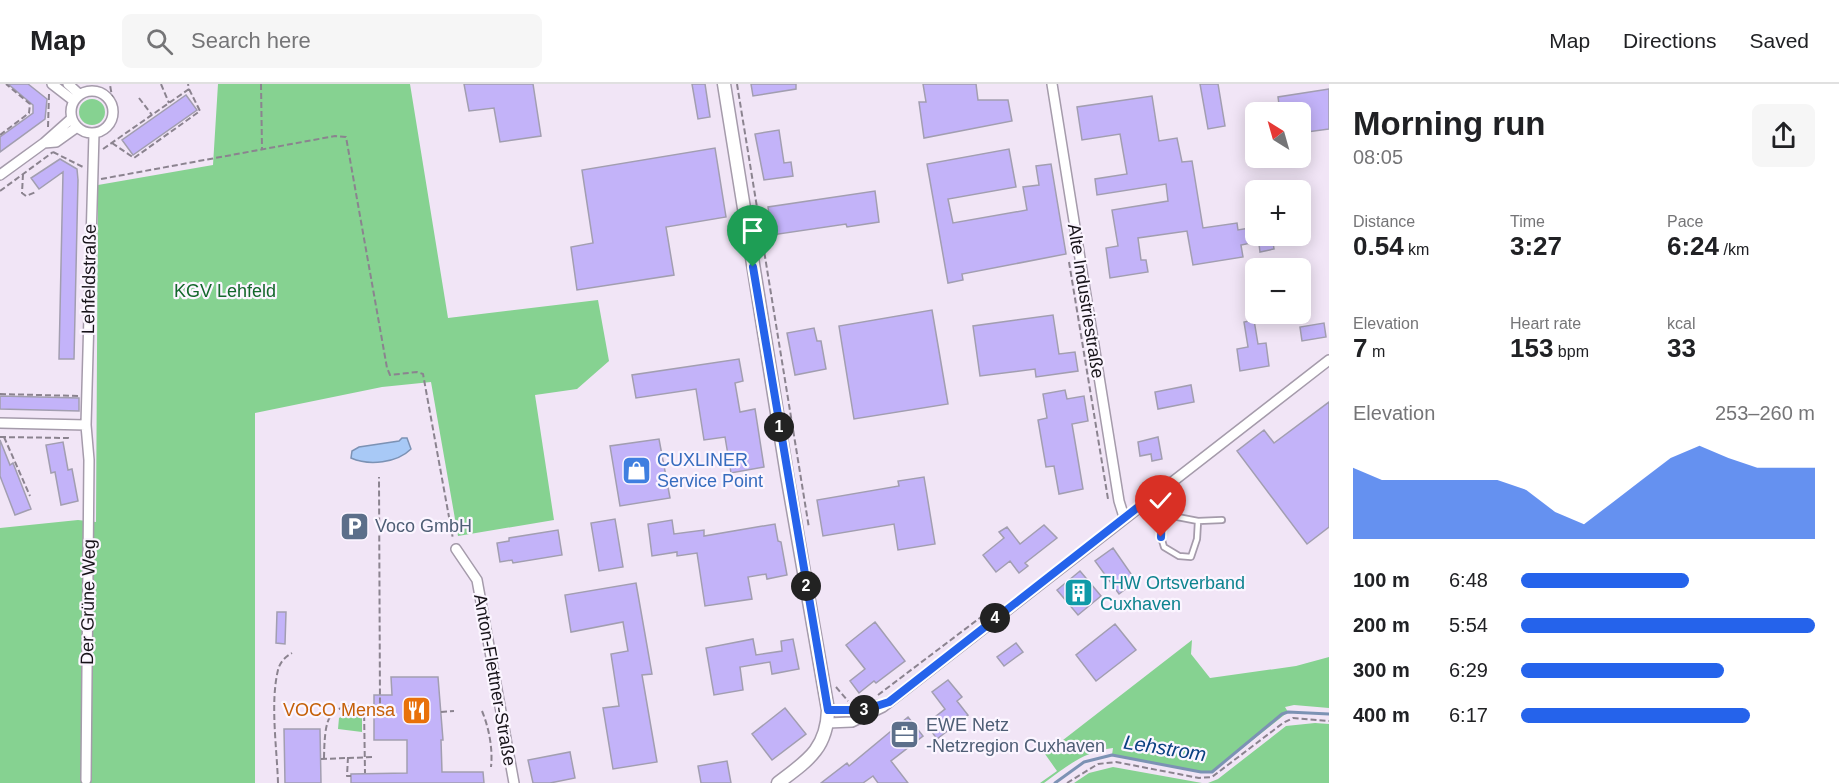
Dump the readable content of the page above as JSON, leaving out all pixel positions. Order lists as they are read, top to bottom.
{
  "streets": {
    "street": [
      "Lehfeldstraße",
      "Alte Industriestraße",
      "Der Grüne Weg",
      "Anton-Flettner-Straße"
    ]
  },
  "crossings": [
    ["Lehfeldstraße", "Der Grüne Weg"]
  ],
  "water": ["Lehstrom"],
  "parks": ["KGV Lehfeld"],
  "places": {
    "shop": ["CUXLINER Service Point"],
    "parking": ["Voco GmbH"],
    "building": ["THW Ortsverband Cuxhaven"],
    "restaurant": ["VOCO Mensa"],
    "office": ["EWE Netz -Netzregion Cuxhaven"]
  },
  "north": "top left",
  "page": {
    "header": "Map",
    "search": "Search here",
    "nav": ["Map", "Directions", "Saved"],
    "heading": ["Morning run", "08:05"],
    "map_buttons": ["+", "−"],
    "stats": [
      ["Distance", "0.54 km"],
      ["Time", "3:27"],
      ["Pace", "6:24 /km"],
      ["Elevation", "7 m"],
      ["Heart rate", "153 bpm"],
      ["kcal", "33"]
    ],
    "chart": ["Elevation", "253–260 m"],
    "pins": [
      "1",
      "2",
      "4",
      "3"
    ],
    "list": [
      {
        "name": "100 m",
        "note": "6:48"
      },
      {
        "name": "200 m",
        "note": "5:54"
      },
      {
        "name": "300 m",
        "note": "6:29"
      },
      {
        "name": "400 m",
        "note": "6:17"
      }
    ]
  }
}
